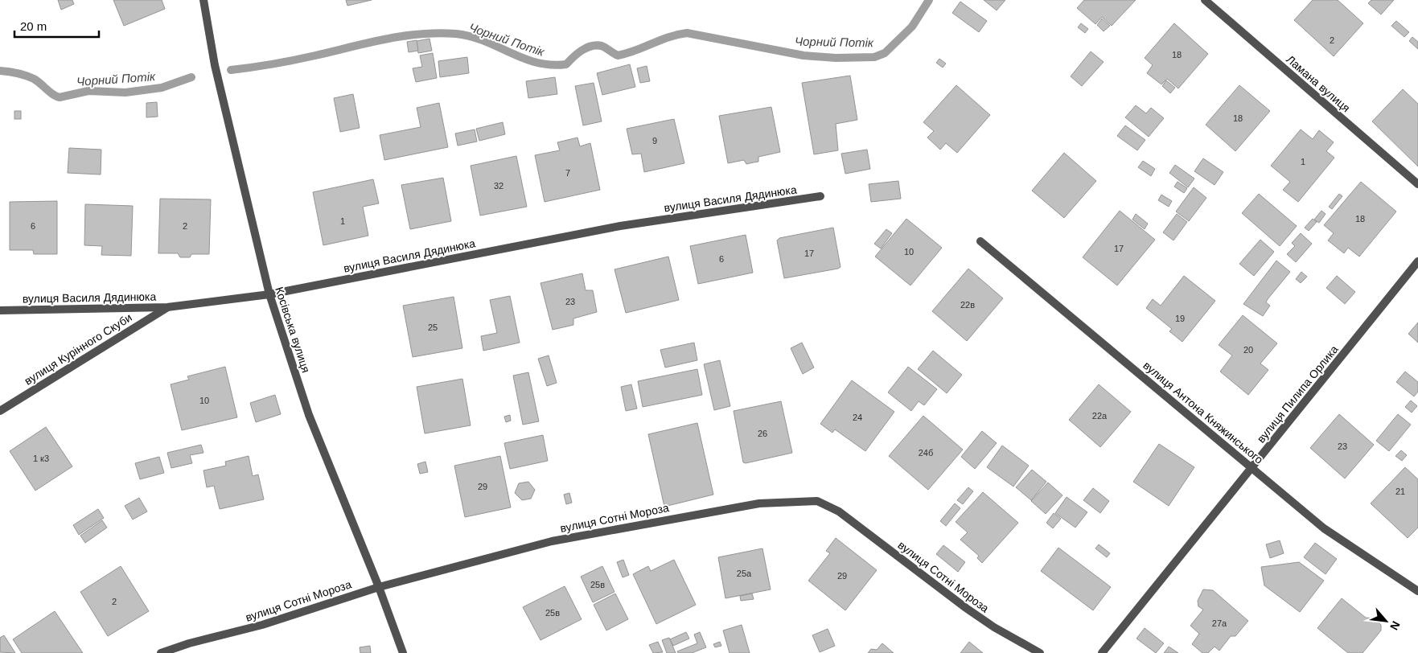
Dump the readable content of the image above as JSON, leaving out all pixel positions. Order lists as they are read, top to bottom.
{
  "streets": {
    "street": [
      "Ламана вулиця",
      "вулиця Василя Дядинюка",
      "Косівська вулиця",
      "вулиця Курінного Скуби",
      "вулиця Пилипа Орлика",
      "вулиця Антона Княжинського",
      "вулиця Сотні Мороза"
    ]
  },
  "crossings": [
    ["вулиця Василя Дядинюка", "Косівська вулиця"],
    ["вулиця Василя Дядинюка", "вулиця Курінного Скуби"],
    ["Косівська вулиця", "вулиця Сотні Мороза"],
    ["вулиця Пилипа Орлика", "вулиця Антона Княжинського"]
  ],
  "water": ["Чорний Потік"],
  "house_numbers": [
    "2",
    "18",
    "18",
    "9",
    "1",
    "7",
    "32",
    "18",
    "1",
    "6",
    "2",
    "17",
    "10",
    "17",
    "6",
    "23",
    "22в",
    "19",
    "25",
    "20",
    "10",
    "22а",
    "24",
    "26",
    "23",
    "24б",
    "1 к3",
    "29",
    "21",
    "25а",
    "29",
    "25в",
    "2",
    "25в",
    "27а"
  ],
  "scale_bar": "20 m",
  "north": "bottom right"
}
